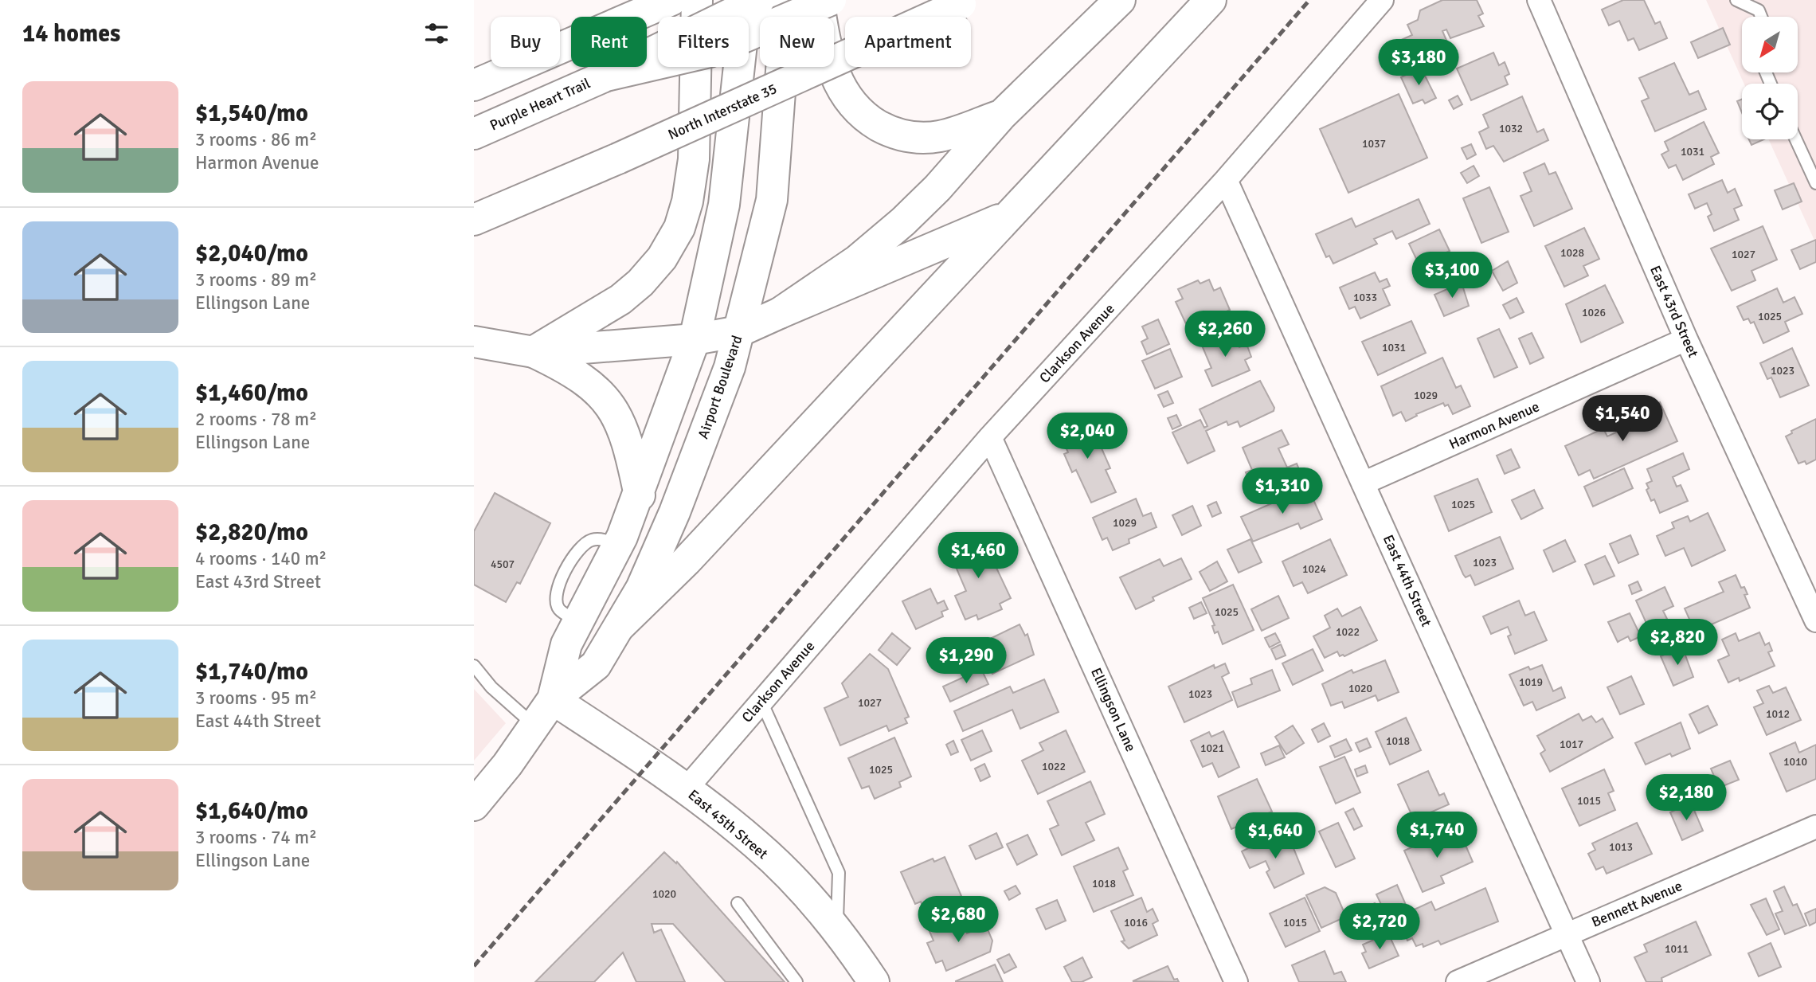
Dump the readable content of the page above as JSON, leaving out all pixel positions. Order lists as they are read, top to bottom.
{
  "streets": {
    "main road": [
      "Purple Heart Trail",
      "North Interstate 35",
      "Airport Boulevard",
      "East 45th Street"
    ],
    "street": [
      "East 43rd Street",
      "Clarkson Avenue",
      "Harmon Avenue",
      "East 44th Street",
      "Ellingson Lane",
      "Bennett Avenue"
    ]
  },
  "crossings": [
    ["East 43rd Street", "Harmon Avenue"],
    ["Clarkson Avenue", "East 44th Street"],
    ["Clarkson Avenue", "Ellingson Lane"],
    ["Clarkson Avenue", "East 45th Street"],
    ["Airport Boulevard", "East 45th Street"],
    ["Harmon Avenue", "East 44th Street"],
    ["East 44th Street", "Bennett Avenue"]
  ],
  "house_numbers": [
    "1032",
    "1037",
    "1031",
    "1028",
    "1027",
    "1033",
    "1026",
    "1025",
    "1031",
    "1023",
    "1029",
    "1025",
    "1029",
    "1023",
    "4507",
    "1024",
    "1025",
    "1022",
    "1019",
    "1020",
    "1023",
    "1027",
    "1012",
    "1018",
    "1017",
    "1021",
    "1010",
    "1022",
    "1025",
    "1015",
    "1013",
    "1018",
    "1020",
    "1016",
    "1015",
    "1011"
  ],
  "north": "bottom left",
  "page": {
    "heading": "14 homes",
    "chip": [
      "Buy",
      "Rent",
      "Filters",
      "New",
      "Apartment"
    ],
    "price": [
      "$3,180",
      "$3,100",
      "$2,260",
      "$1,540",
      "$2,040",
      "$1,310",
      "$1,460",
      "$2,820",
      "$1,290",
      "$2,180",
      "$1,740",
      "$1,640",
      "$2,680",
      "$2,720"
    ],
    "list": [
      {
        "name": "$1,540/mo",
        "note": "3 rooms · 86 m² · Harmon Avenue"
      },
      {
        "name": "$2,040/mo",
        "note": "3 rooms · 89 m² · Ellingson Lane"
      },
      {
        "name": "$1,460/mo",
        "note": "2 rooms · 78 m² · Ellingson Lane"
      },
      {
        "name": "$2,820/mo",
        "note": "4 rooms · 140 m² · East 43rd Street"
      },
      {
        "name": "$1,740/mo",
        "note": "3 rooms · 95 m² · East 44th Street"
      },
      {
        "name": "$1,640/mo",
        "note": "3 rooms · 74 m² · Ellingson Lane"
      }
    ]
  }
}
